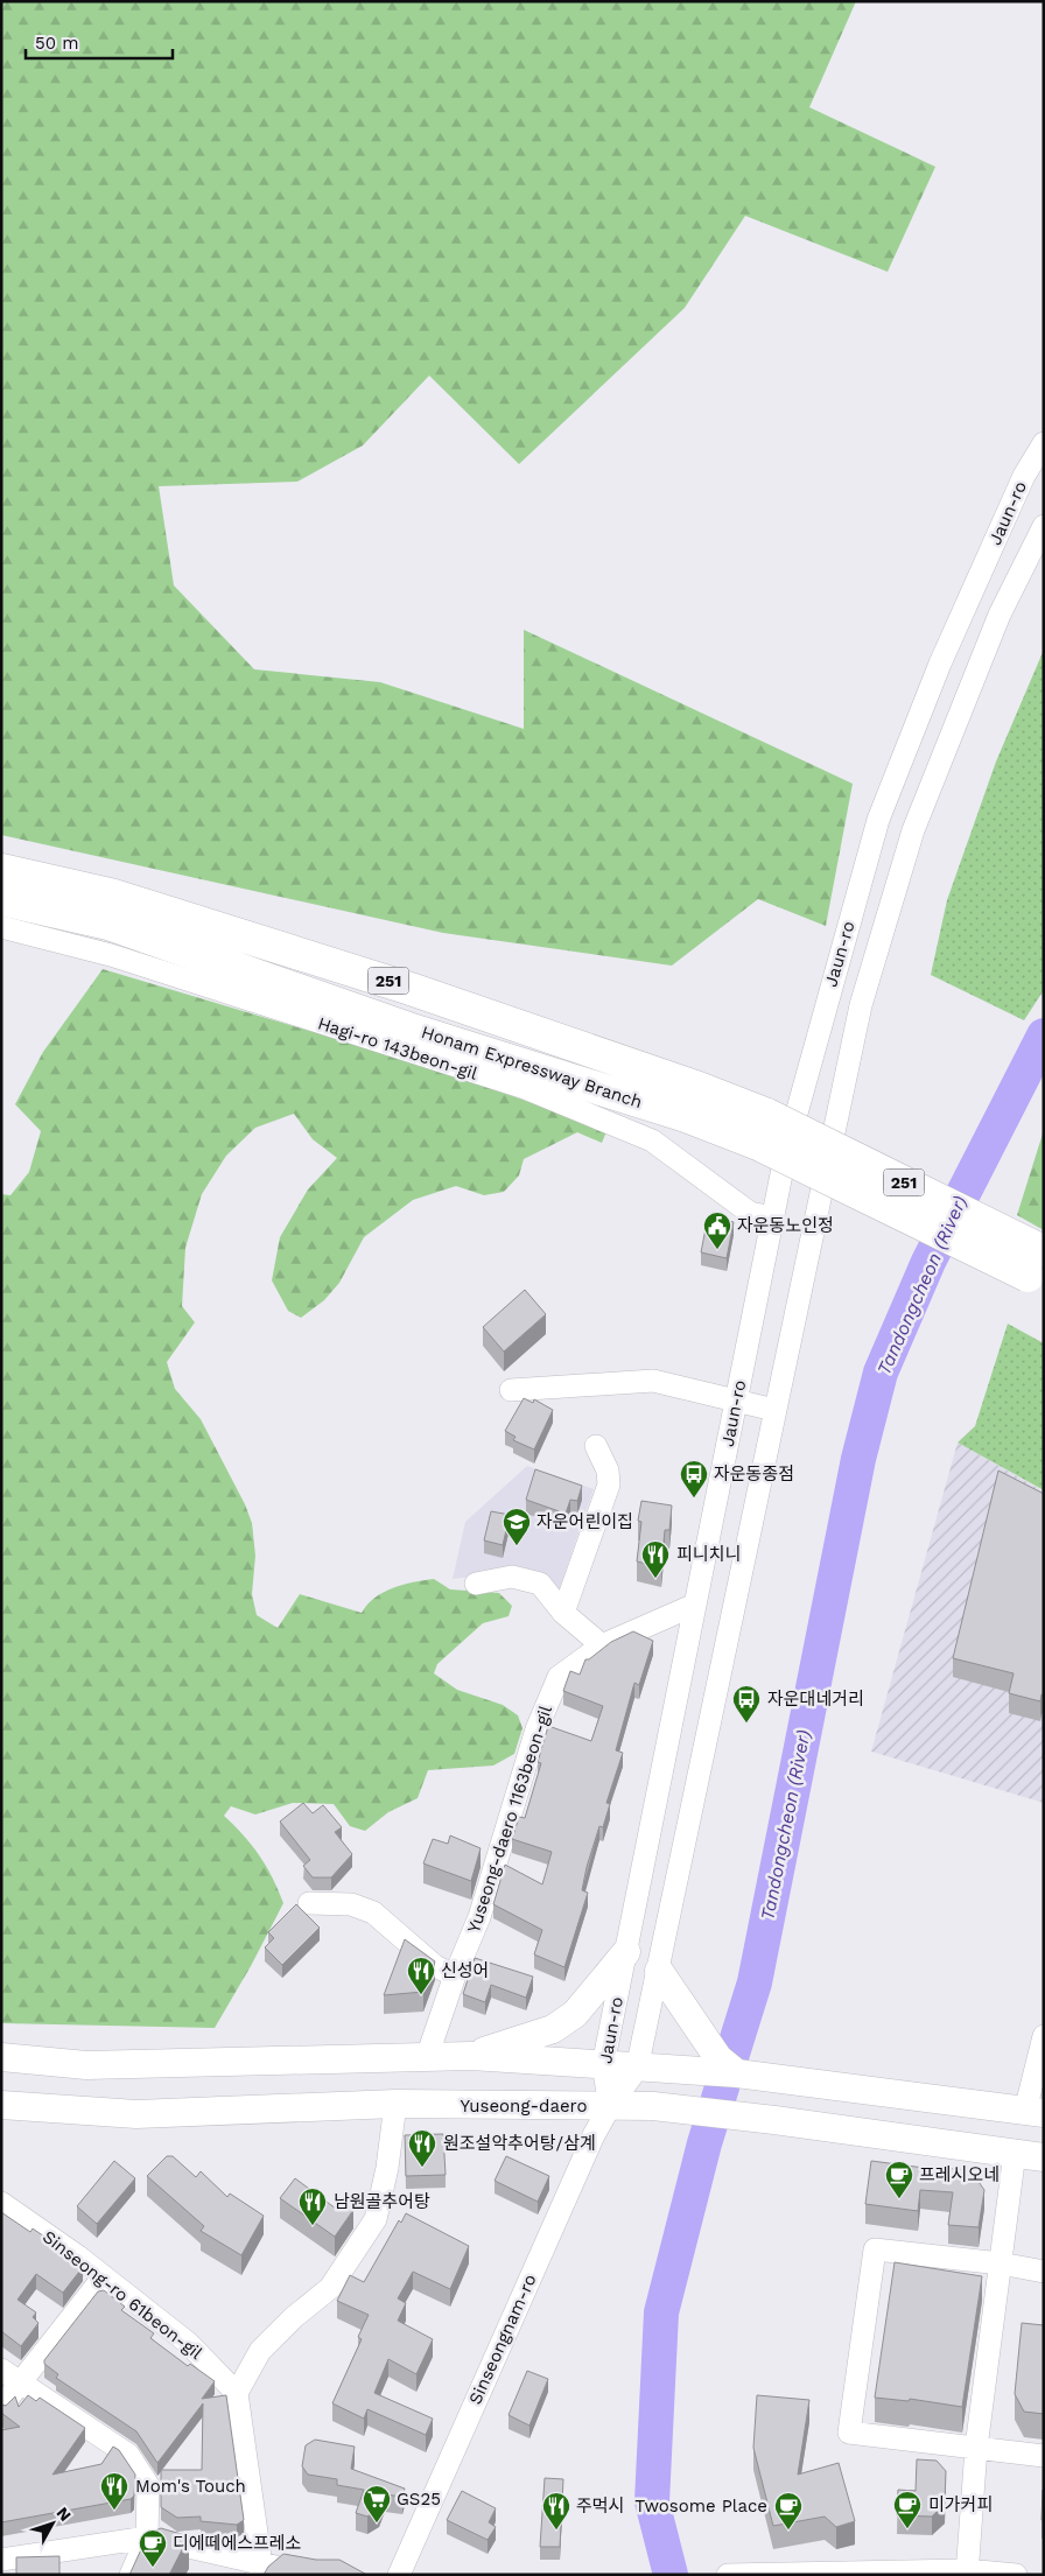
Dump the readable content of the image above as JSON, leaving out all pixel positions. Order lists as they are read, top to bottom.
{
  "streets": {
    "highway": ["251", "Honam Expressway Branch"],
    "main road": ["Yuseong-daero"],
    "street": [
      "Jaun-ro",
      "Hagi-ro 143beon-gil",
      "Yuseong-daero 1163beon-gil",
      "Sinseong-ro 61beon-gil",
      "Sinseongnam-ro"
    ]
  },
  "crossings": [
    ["Jaun-ro", "Hagi-ro 143beon-gil"],
    ["Jaun-ro", "Yuseong-daero 1163beon-gil"],
    ["Jaun-ro", "Yuseong-daero"],
    ["Jaun-ro", "Sinseongnam-ro"],
    ["Yuseong-daero", "Sinseongnam-ro"]
  ],
  "water": ["Tandongcheon (River)"],
  "places": {
    "public building": ["자운동노인정"],
    "bus stop": ["자운동종점", "자운대네거리"],
    "school or university": ["자운어린이집"],
    "restaurant": [
      "피니치니",
      "신성어",
      "원조설악추어탕/삼계",
      "남원골추어탕",
      "Mom's Touch",
      "주먹시"
    ],
    "cafe": [
      "프레시오네",
      "미가커피",
      "Twosome Place",
      "디에떼에스프레소"
    ],
    "supermarket": ["GS25"]
  },
  "scale_bar": "50 m",
  "north": "top right"
}
